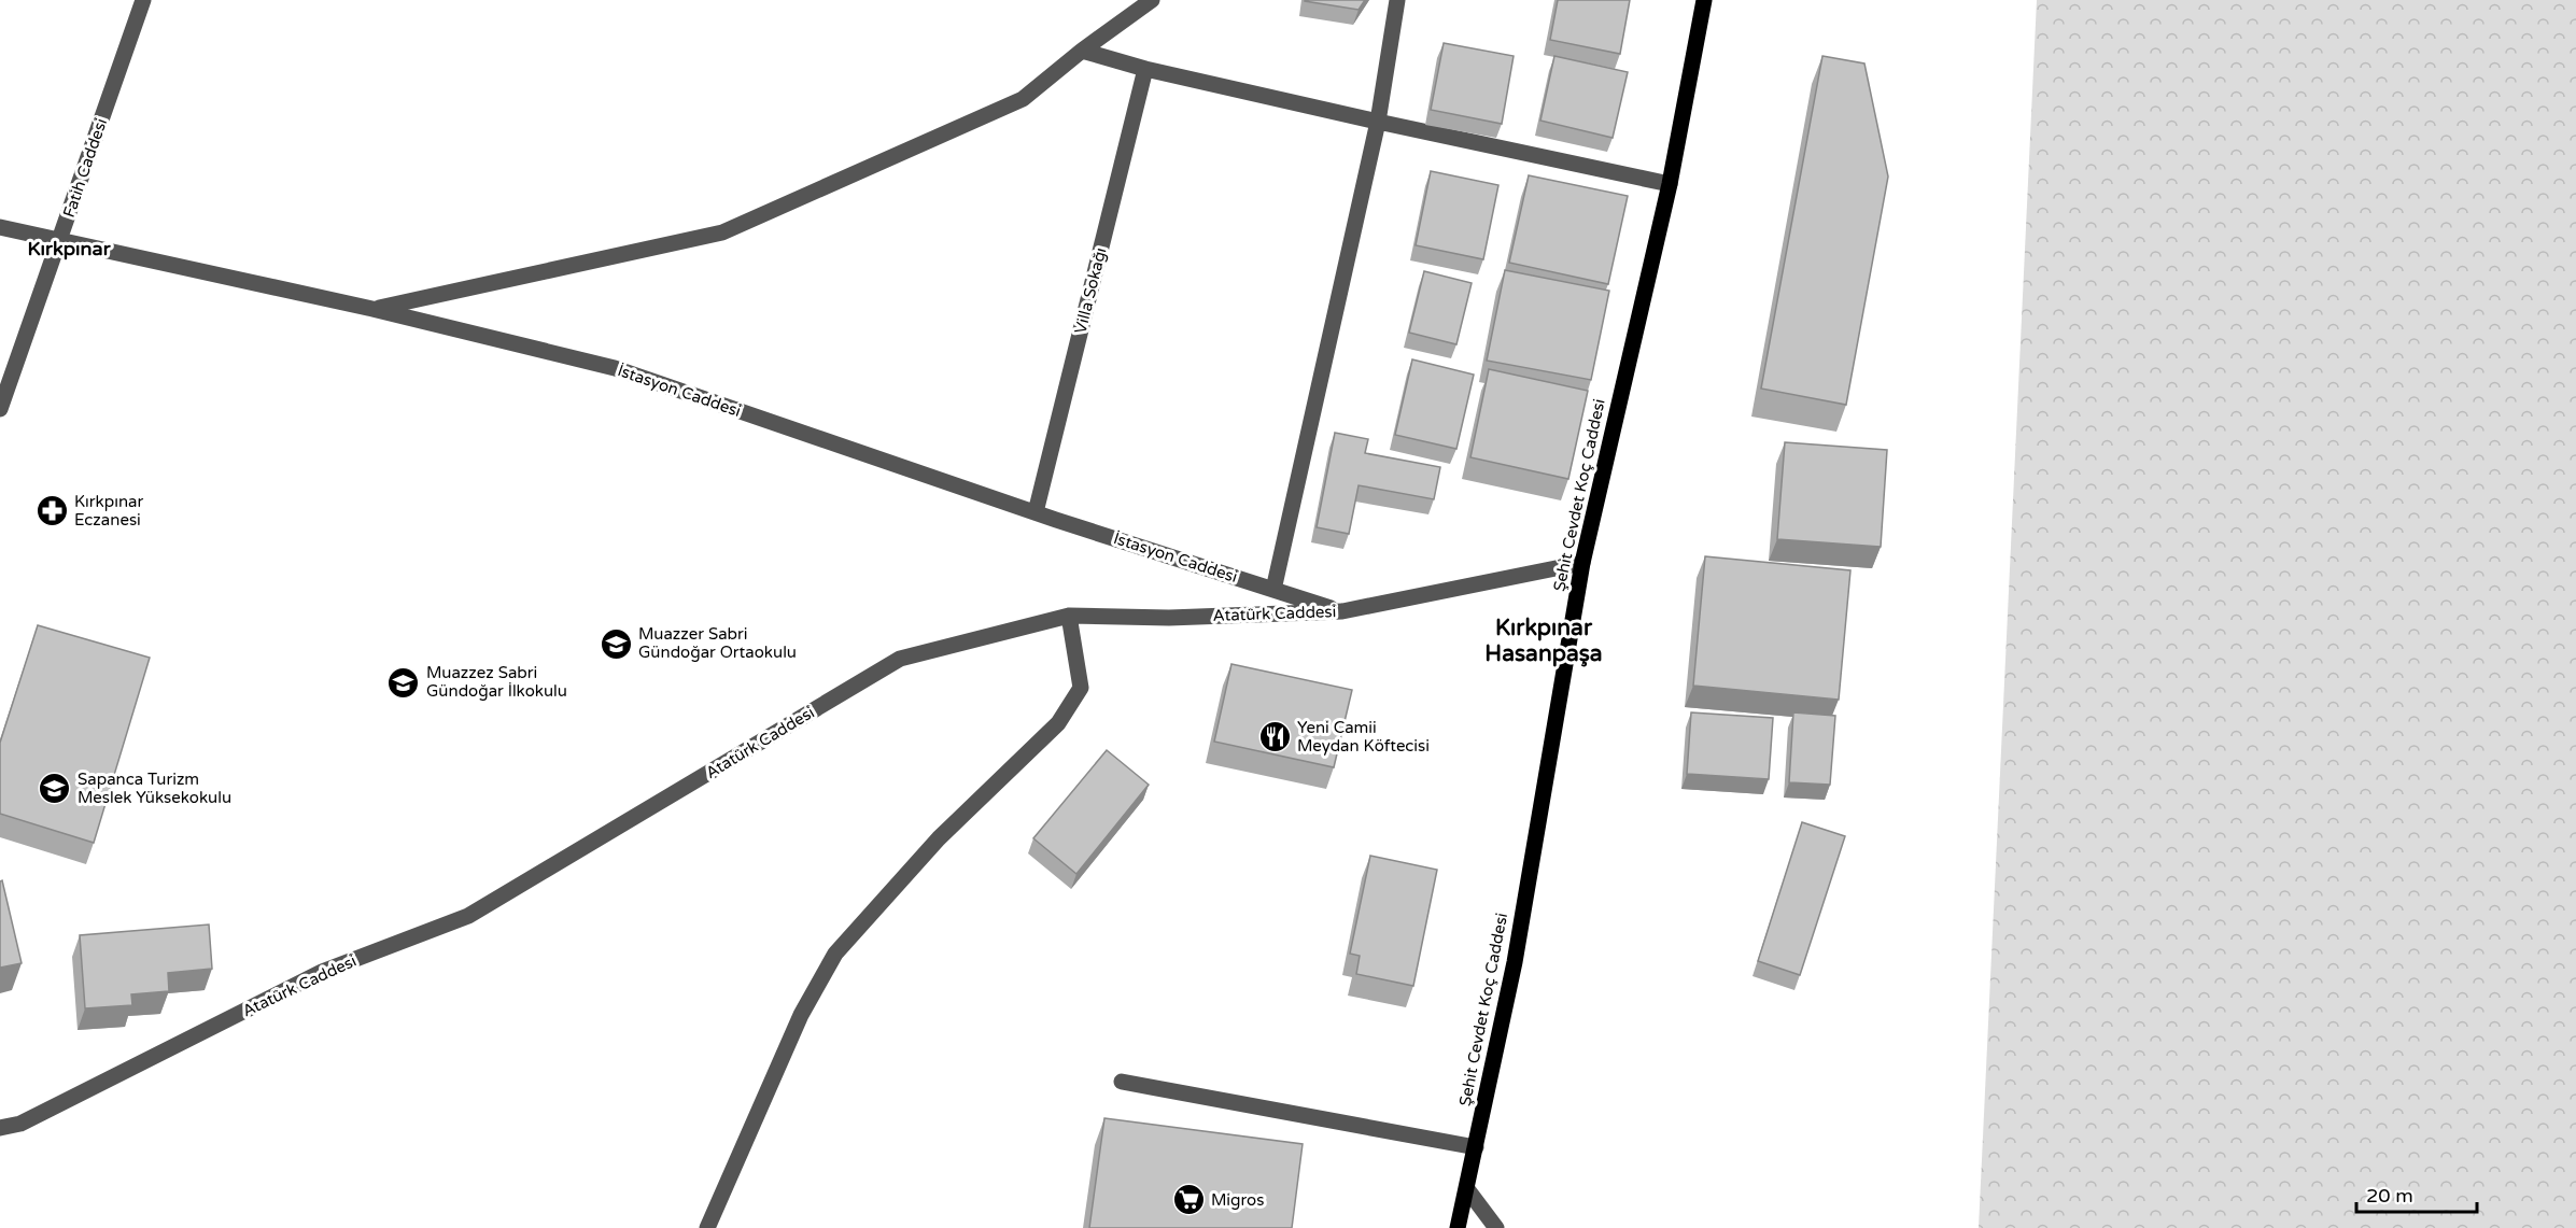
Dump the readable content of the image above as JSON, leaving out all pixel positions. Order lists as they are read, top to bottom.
{
  "streets": {
    "main road": ["Şehit Cevdet Koç Caddesi"],
    "street": [
      "Fatih Caddesi",
      "Villa Sokağı",
      "İstasyon Caddesi",
      "Atatürk Caddesi"
    ]
  },
  "crossings": [
    ["Fatih Caddesi", "İstasyon Caddesi"],
    ["Villa Sokağı", "İstasyon Caddesi"],
    ["İstasyon Caddesi", "Atatürk Caddesi"],
    ["Şehit Cevdet Koç Caddesi", "Atatürk Caddesi"]
  ],
  "districts": ["Kırkpınar", "Kırkpınar Hasanpaşa"],
  "places": {
    "pharmacy": ["Kırkpınar Eczanesi"],
    "school or university": ["Muazzer Sabri Gündoğar Ortaokulu", "Muazzez Sabri Gündoğar İlkokulu", "Sapanca Turizm Meslek Yüksekokulu"],
    "restaurant": ["Yeni Camii Meydan Köftecisi"],
    "supermarket": ["Migros"]
  },
  "scale_bar": "20 m"
}
